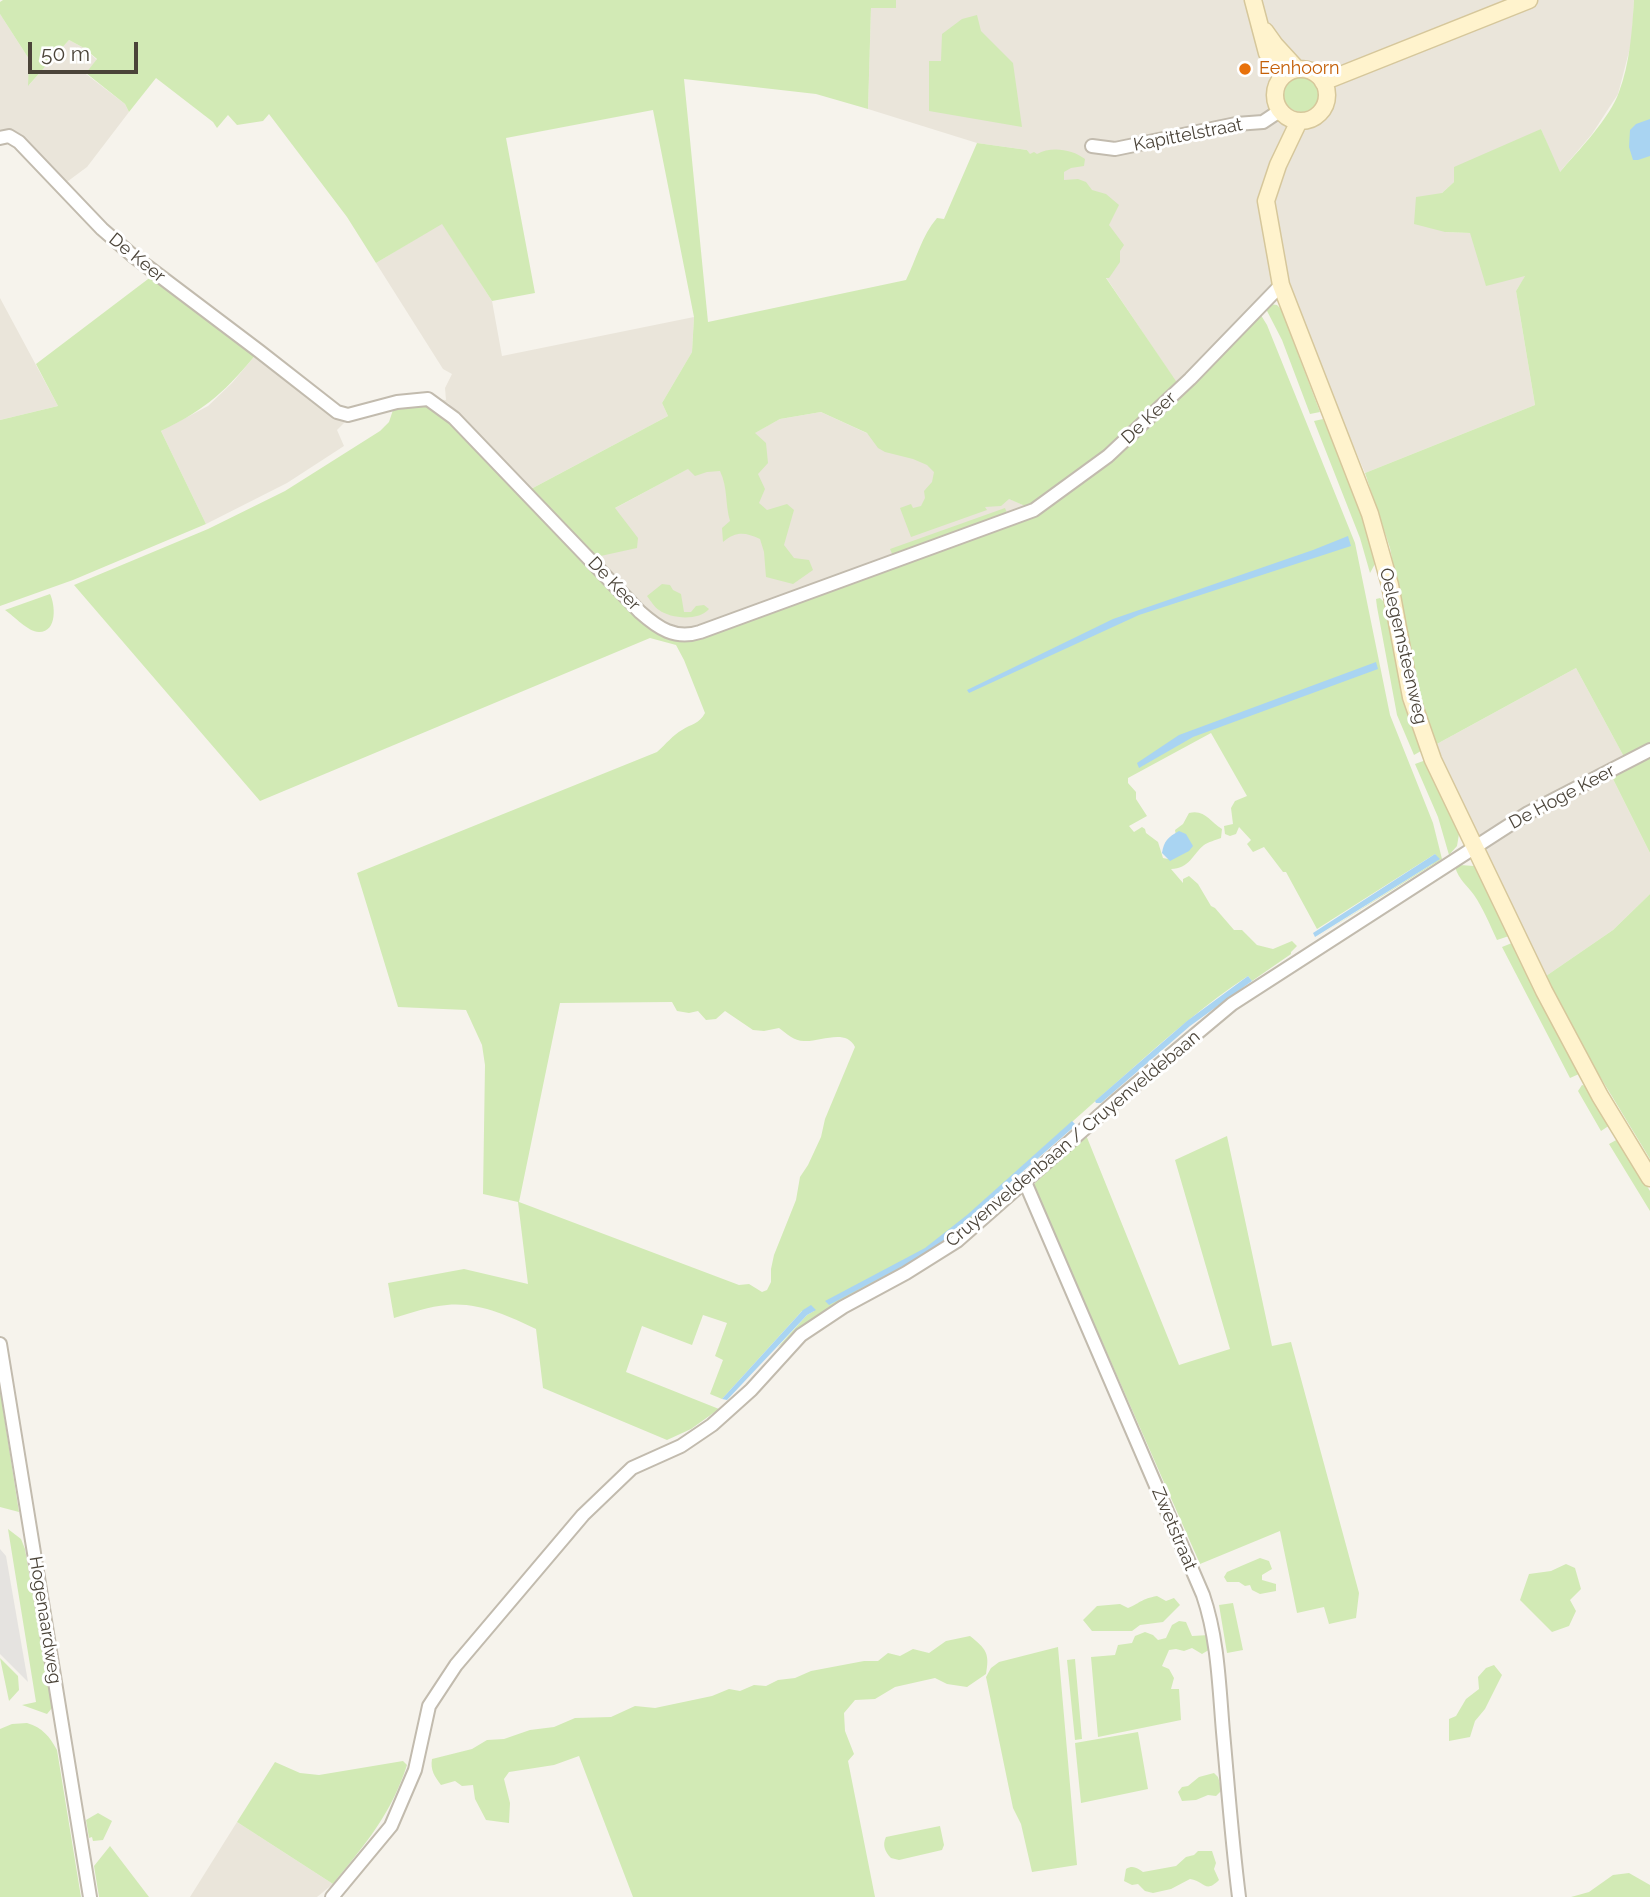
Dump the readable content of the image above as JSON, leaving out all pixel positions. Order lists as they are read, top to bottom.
{
  "streets": {
    "street": [
      "Kapittelstraat",
      "De Keer",
      "Oelegemsteenweg",
      "De Hoge Keer",
      "Cruyenveldenbaan / Cruyenveldebaan",
      "Zwetstraat",
      "Hogenaardweg"
    ]
  },
  "crossings": [
    ["Kapittelstraat", "Oelegemsteenweg"],
    ["De Keer", "Oelegemsteenweg"],
    ["Oelegemsteenweg", "De Hoge Keer"],
    ["Oelegemsteenweg", "Cruyenveldenbaan / Cruyenveldebaan"],
    ["De Hoge Keer", "Cruyenveldenbaan / Cruyenveldebaan"],
    ["Cruyenveldenbaan / Cruyenveldebaan", "Zwetstraat"]
  ],
  "places": ["Eenhoorn"],
  "scale_bar": "50 m"
}
